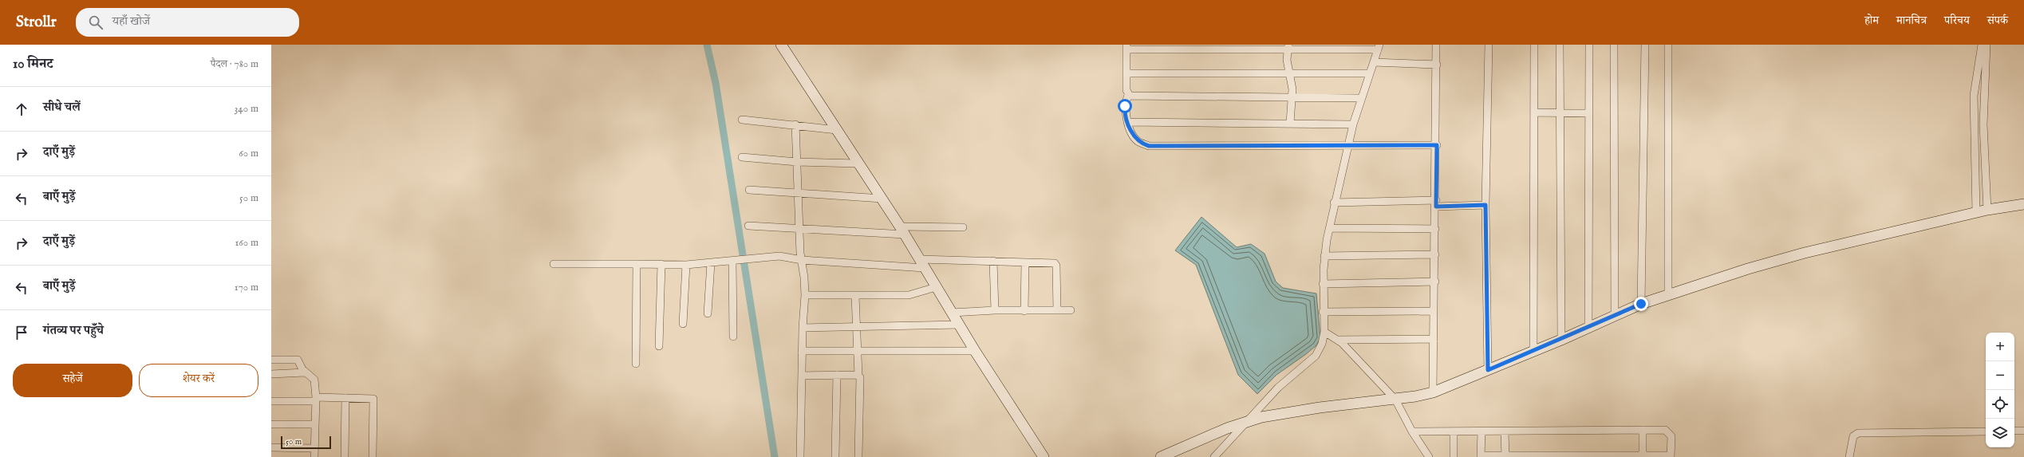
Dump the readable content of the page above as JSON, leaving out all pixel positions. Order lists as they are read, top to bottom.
{
  "scale_bar": "50 m",
  "page": {
    "header": "Strollr",
    "search": "यहाँ खोजें",
    "nav": [
      "होम",
      "मानचित्र",
      "परिचय",
      "संपर्क"
    ],
    "heading": ["10 मिनट", "पैदल · 780 m"],
    "list": [
      ["सीधे चलें", "340 m"],
      ["दाएँ मुड़ें", "60 m"],
      ["बाएँ मुड़ें", "50 m"],
      ["दाएँ मुड़ें", "160 m"],
      ["बाएँ मुड़ें", "170 m"],
      "गंतव्य पर पहुँचे"
    ],
    "map_buttons": ["+", "−"],
    "buttons": ["सहेजें", "शेयर करें"],
    "scale": "50 m"
  }
}
